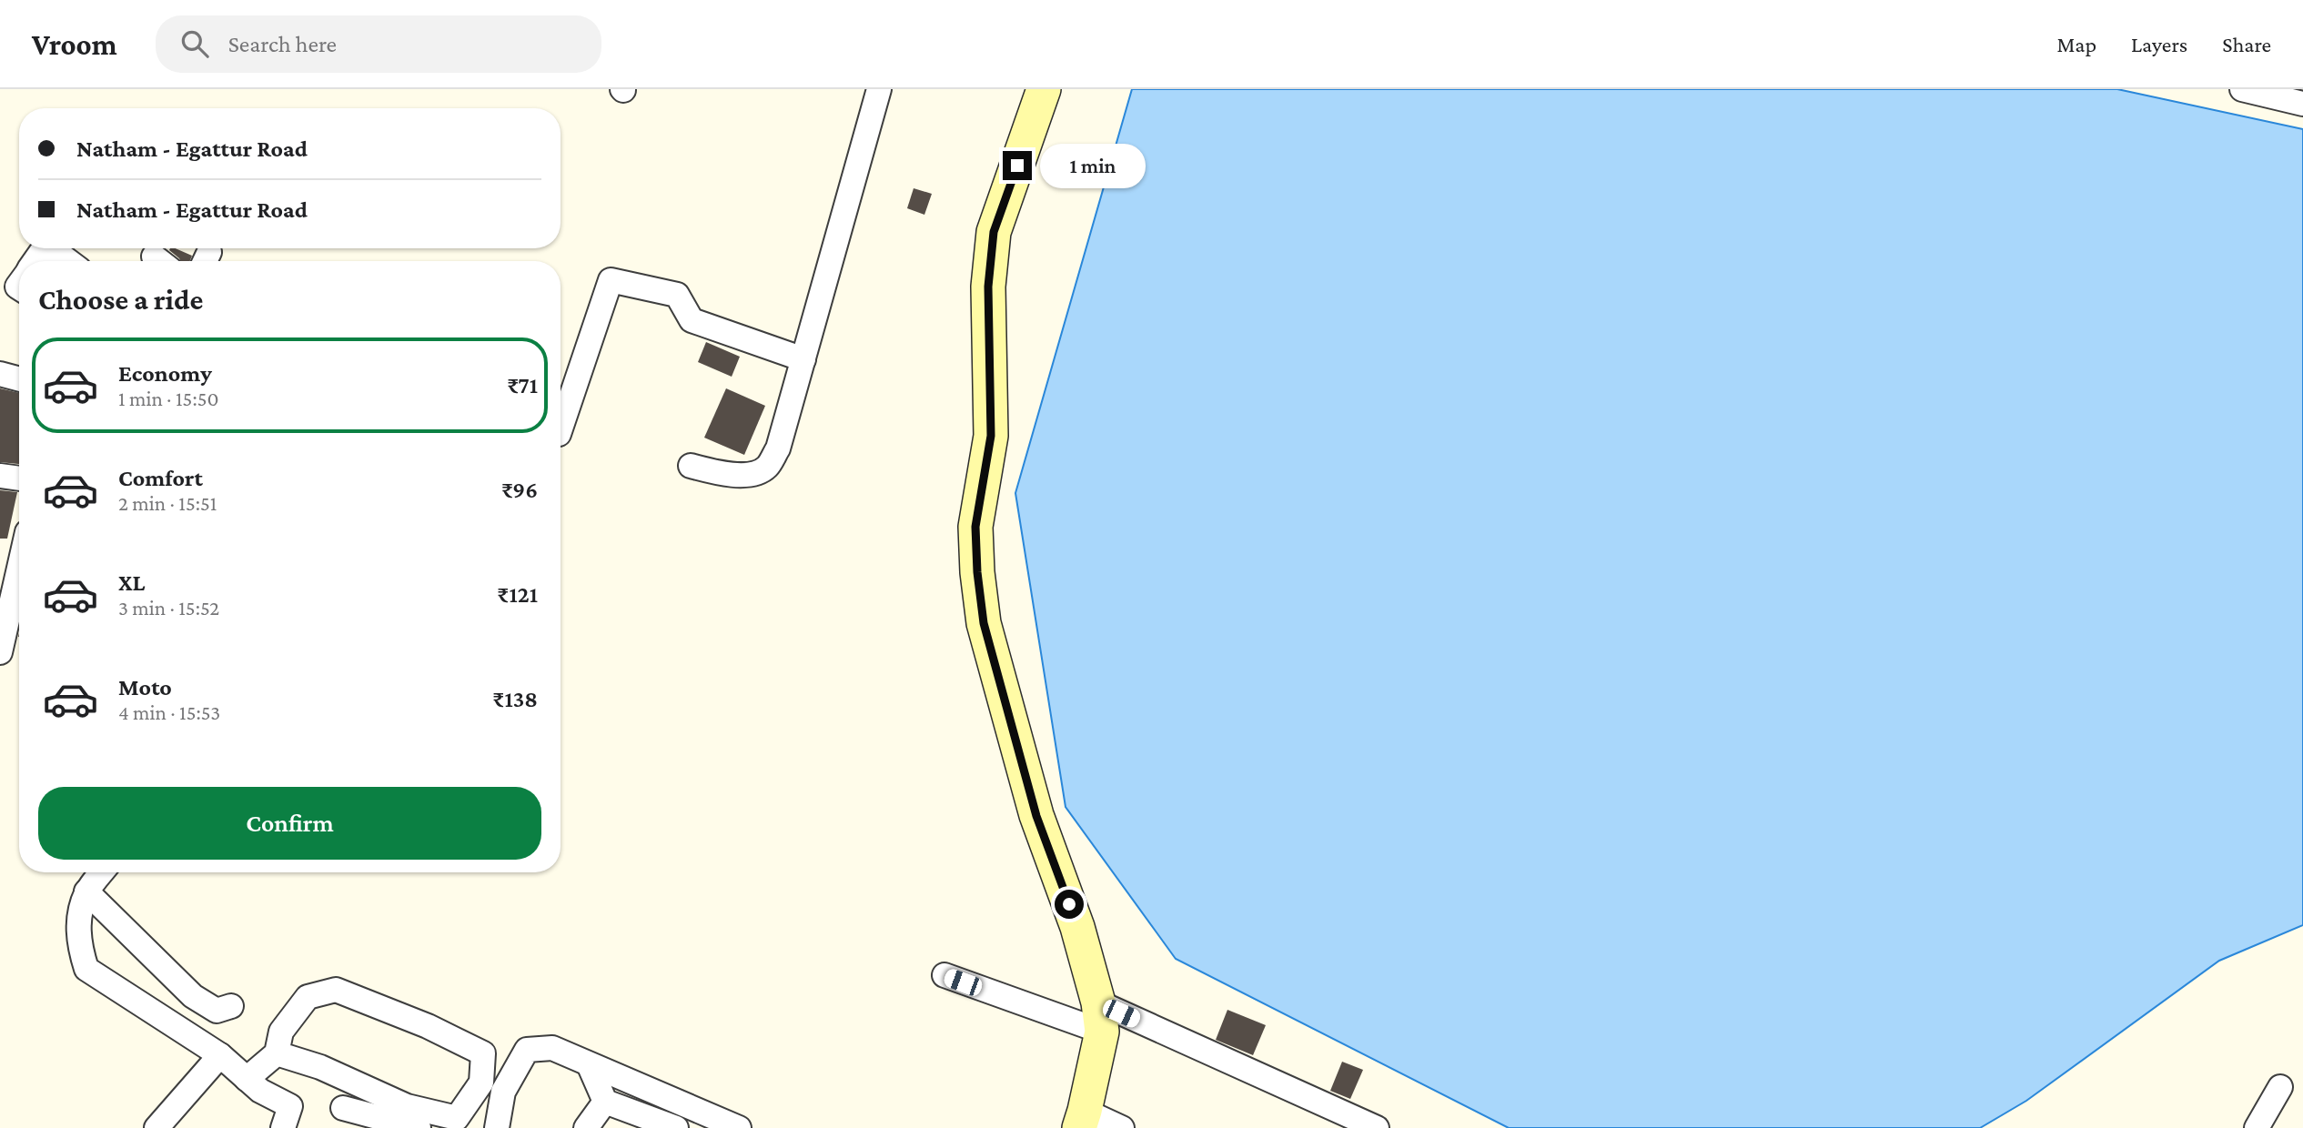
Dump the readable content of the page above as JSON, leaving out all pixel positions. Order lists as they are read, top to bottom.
{
  "page": {
    "header": "Vroom",
    "search": "Search here",
    "nav": ["Map", "Layers", "Share"],
    "banner": ["Natham - Egattur Road", "Natham - Egattur Road"],
    "bubble": "1 min",
    "heading": "Choose a ride",
    "list": [
      {
        "name": "Economy",
        "note": "1 min · 15:50",
        "value": "₹71"
      },
      {
        "name": "Comfort",
        "note": "2 min · 15:51",
        "value": "₹96"
      },
      {
        "name": "XL",
        "note": "3 min · 15:52",
        "value": "₹121"
      },
      {
        "name": "Moto",
        "note": "4 min · 15:53",
        "value": "₹138"
      }
    ],
    "buttons": "Confirm"
  }
}
